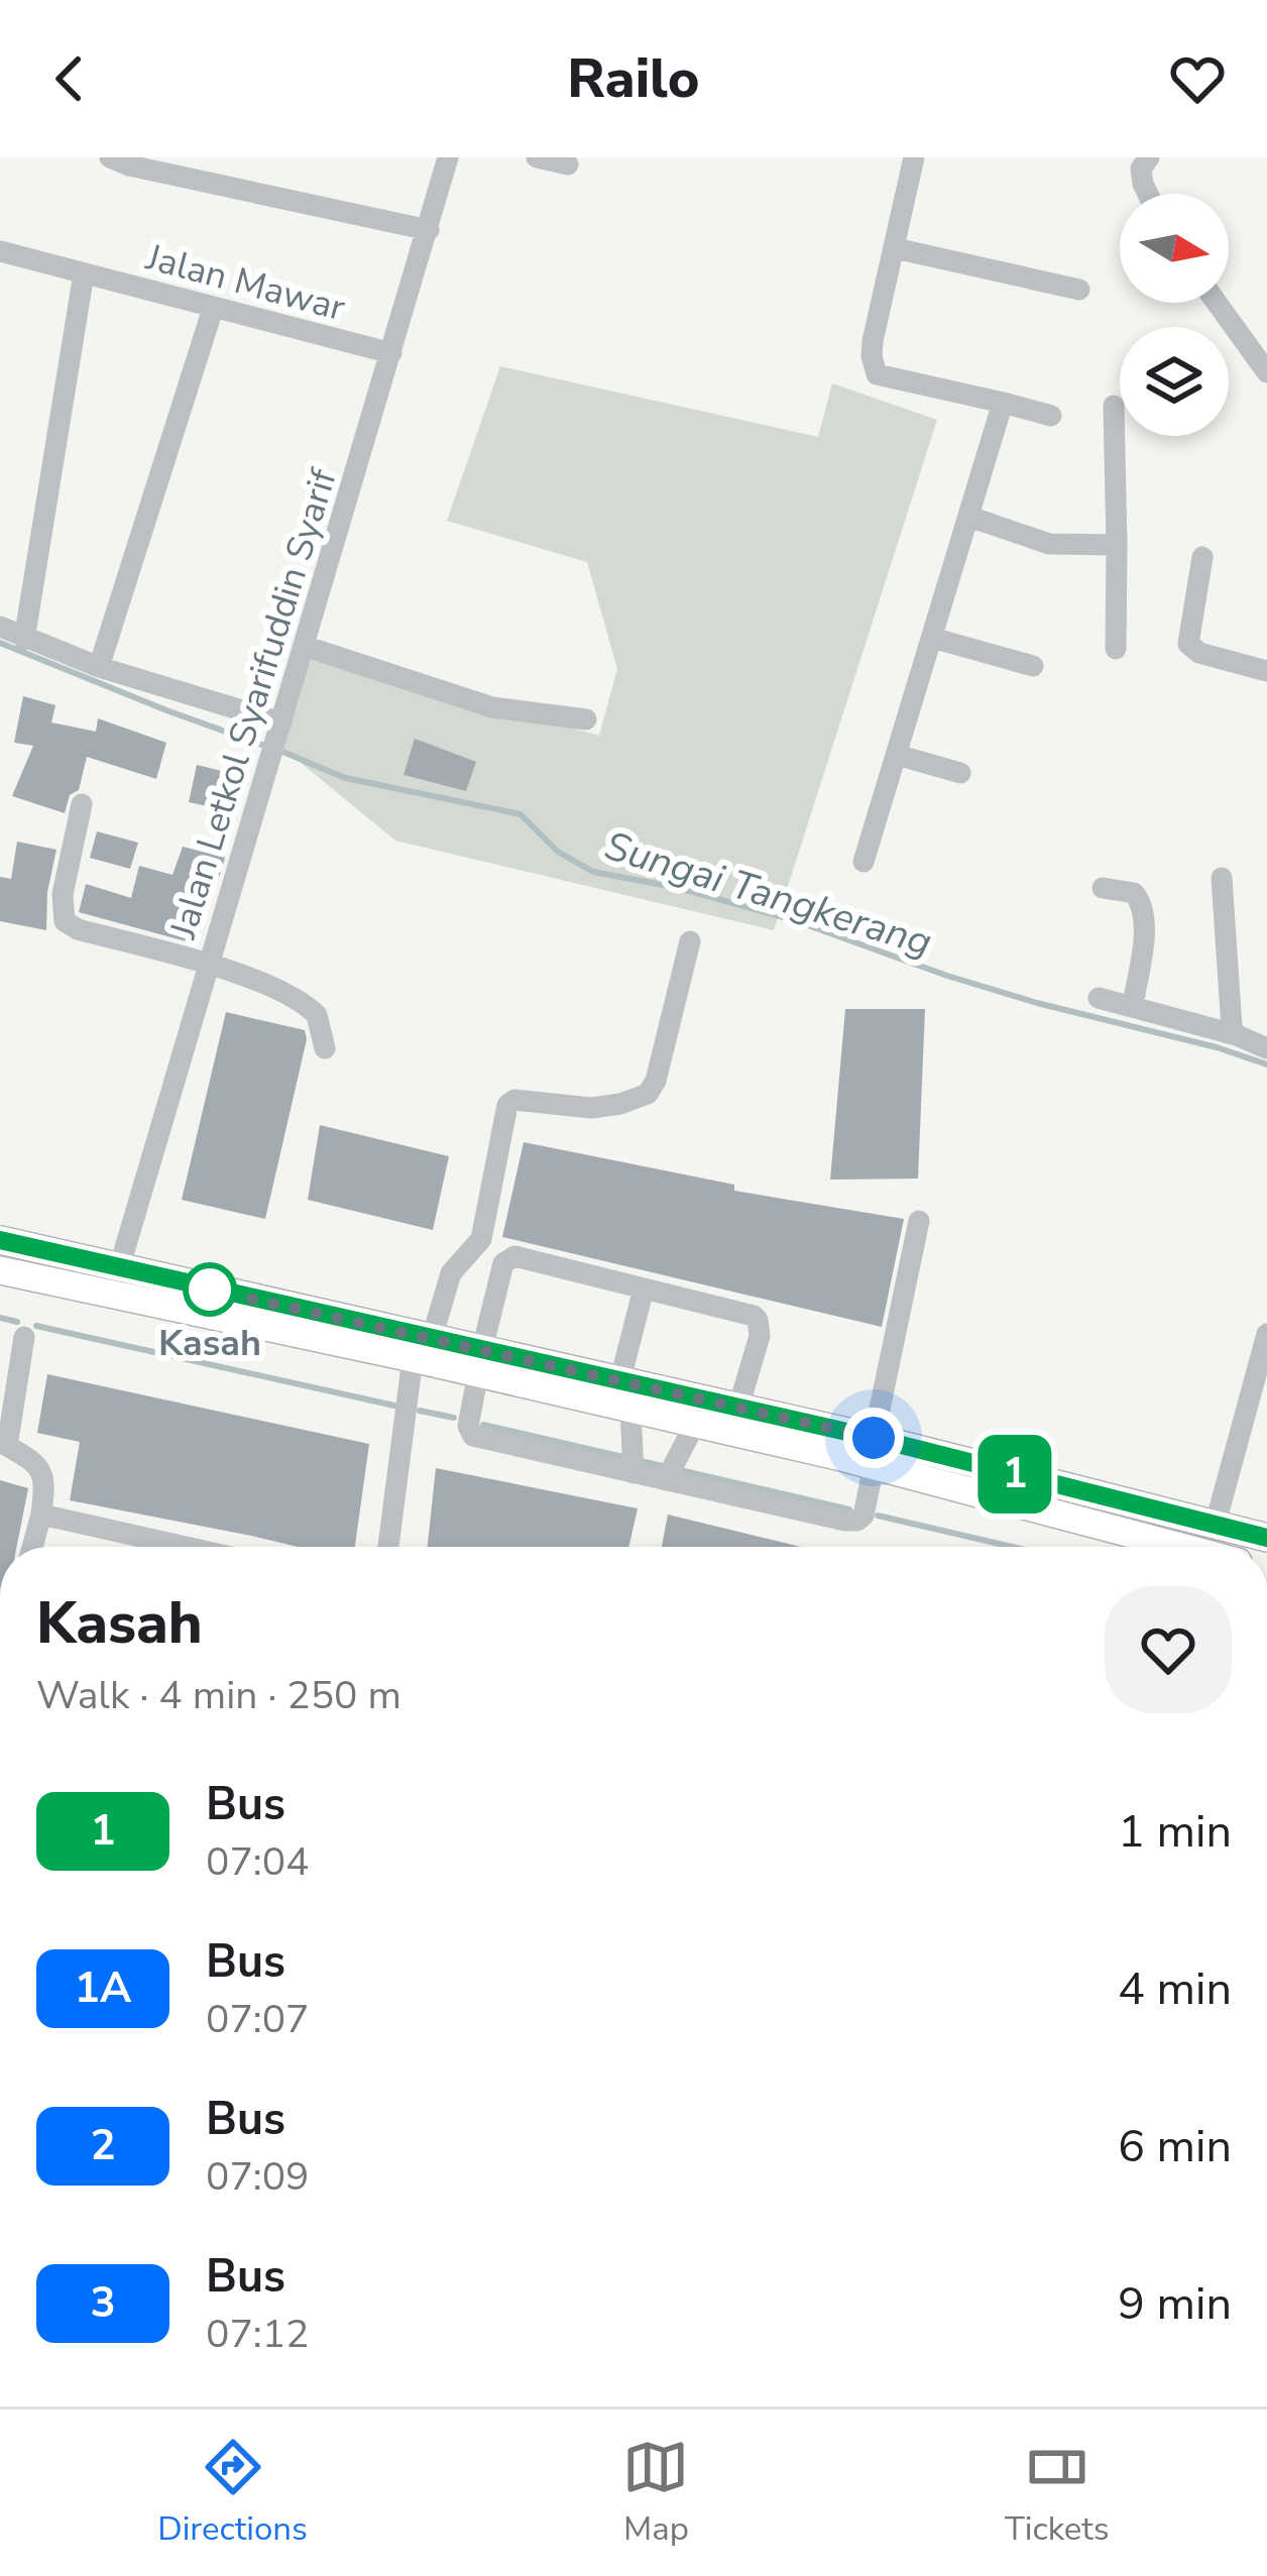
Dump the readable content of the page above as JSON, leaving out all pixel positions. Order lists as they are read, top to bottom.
{
  "streets": {
    "street": ["Jalan Mawar", "Jalan Letkol Syarifuddin Syarif"]
  },
  "crossings": [
    ["Jalan Mawar", "Jalan Letkol Syarifuddin Syarif"]
  ],
  "water": ["Sungai Tangkerang"],
  "places": ["Kasah"],
  "lines": ["bus line 1"],
  "north": "right",
  "page": {
    "header": "Railo",
    "on_map": "1",
    "heading": ["Kasah", "Walk · 4 min · 250 m"],
    "list": [
      {
        "mark": "1",
        "name": "Bus",
        "note": "07:04",
        "value": "1 min"
      },
      {
        "mark": "1A",
        "name": "Bus",
        "note": "07:07",
        "value": "4 min"
      },
      {
        "mark": "2",
        "name": "Bus",
        "note": "07:09",
        "value": "6 min"
      },
      {
        "mark": "3",
        "name": "Bus",
        "note": "07:12",
        "value": "9 min"
      }
    ],
    "tabs": ["Directions", "Map", "Tickets"]
  }
}
